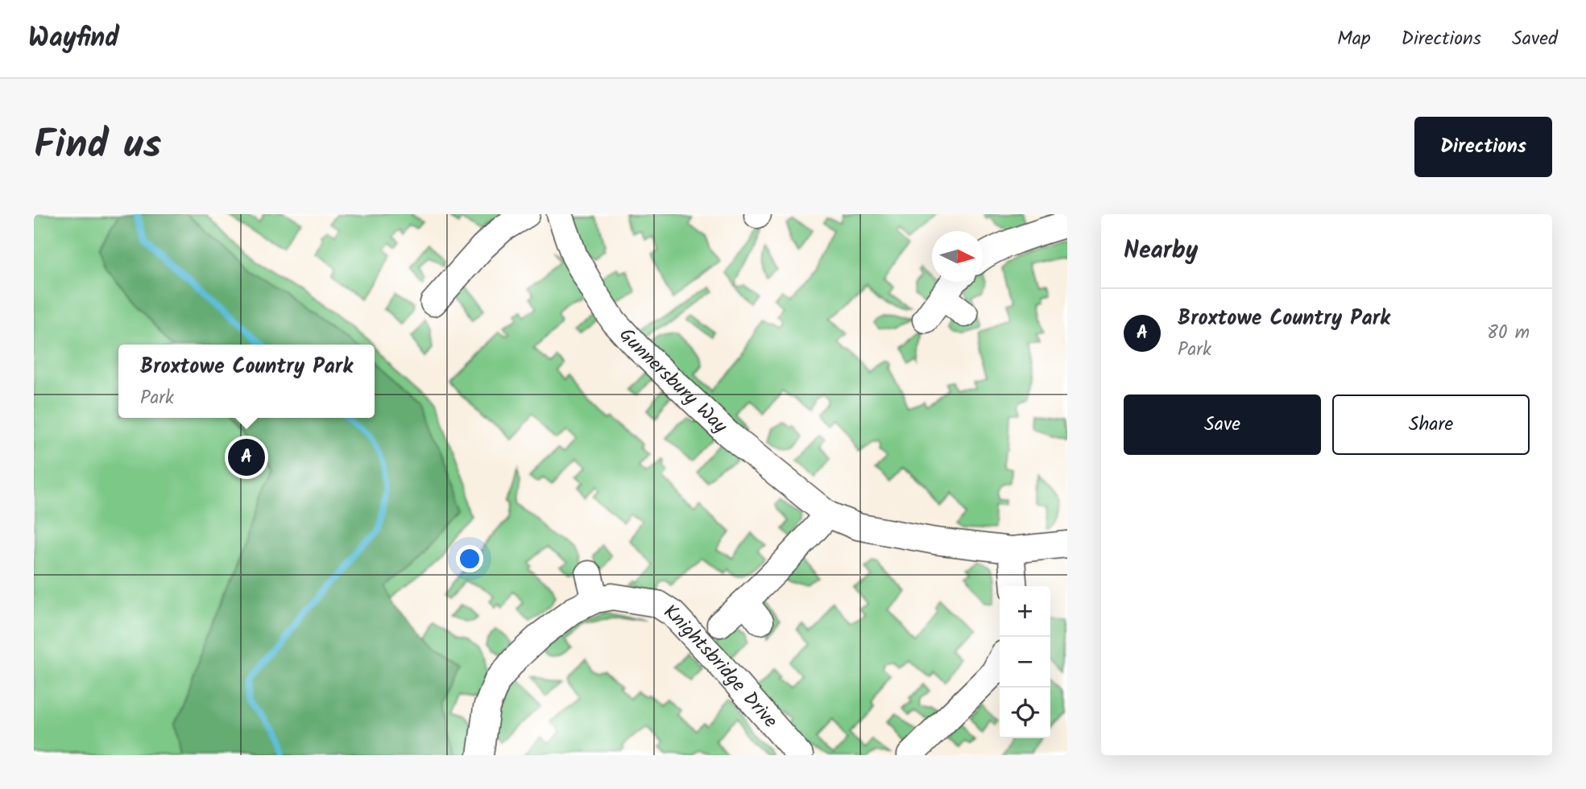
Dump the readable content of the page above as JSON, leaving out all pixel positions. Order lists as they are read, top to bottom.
{
  "streets": {
    "street": ["Gunnersbury Way", "Knightsbridge Drive"]
  },
  "north": "right",
  "page": {
    "header": "Wayfind",
    "nav": ["Map", "Directions", "Saved"],
    "title": "Find us",
    "buttons": [
      "Directions",
      ["Save", "Share"]
    ],
    "heading": "Nearby",
    "list": [
      {
        "mark": "A",
        "name": "Broxtowe Country Park",
        "note": "Park",
        "value": "80 m"
      }
    ],
    "popup": ["Broxtowe Country Park", "Park"],
    "pins": "A",
    "map_buttons": ["+", "−"]
  }
}
